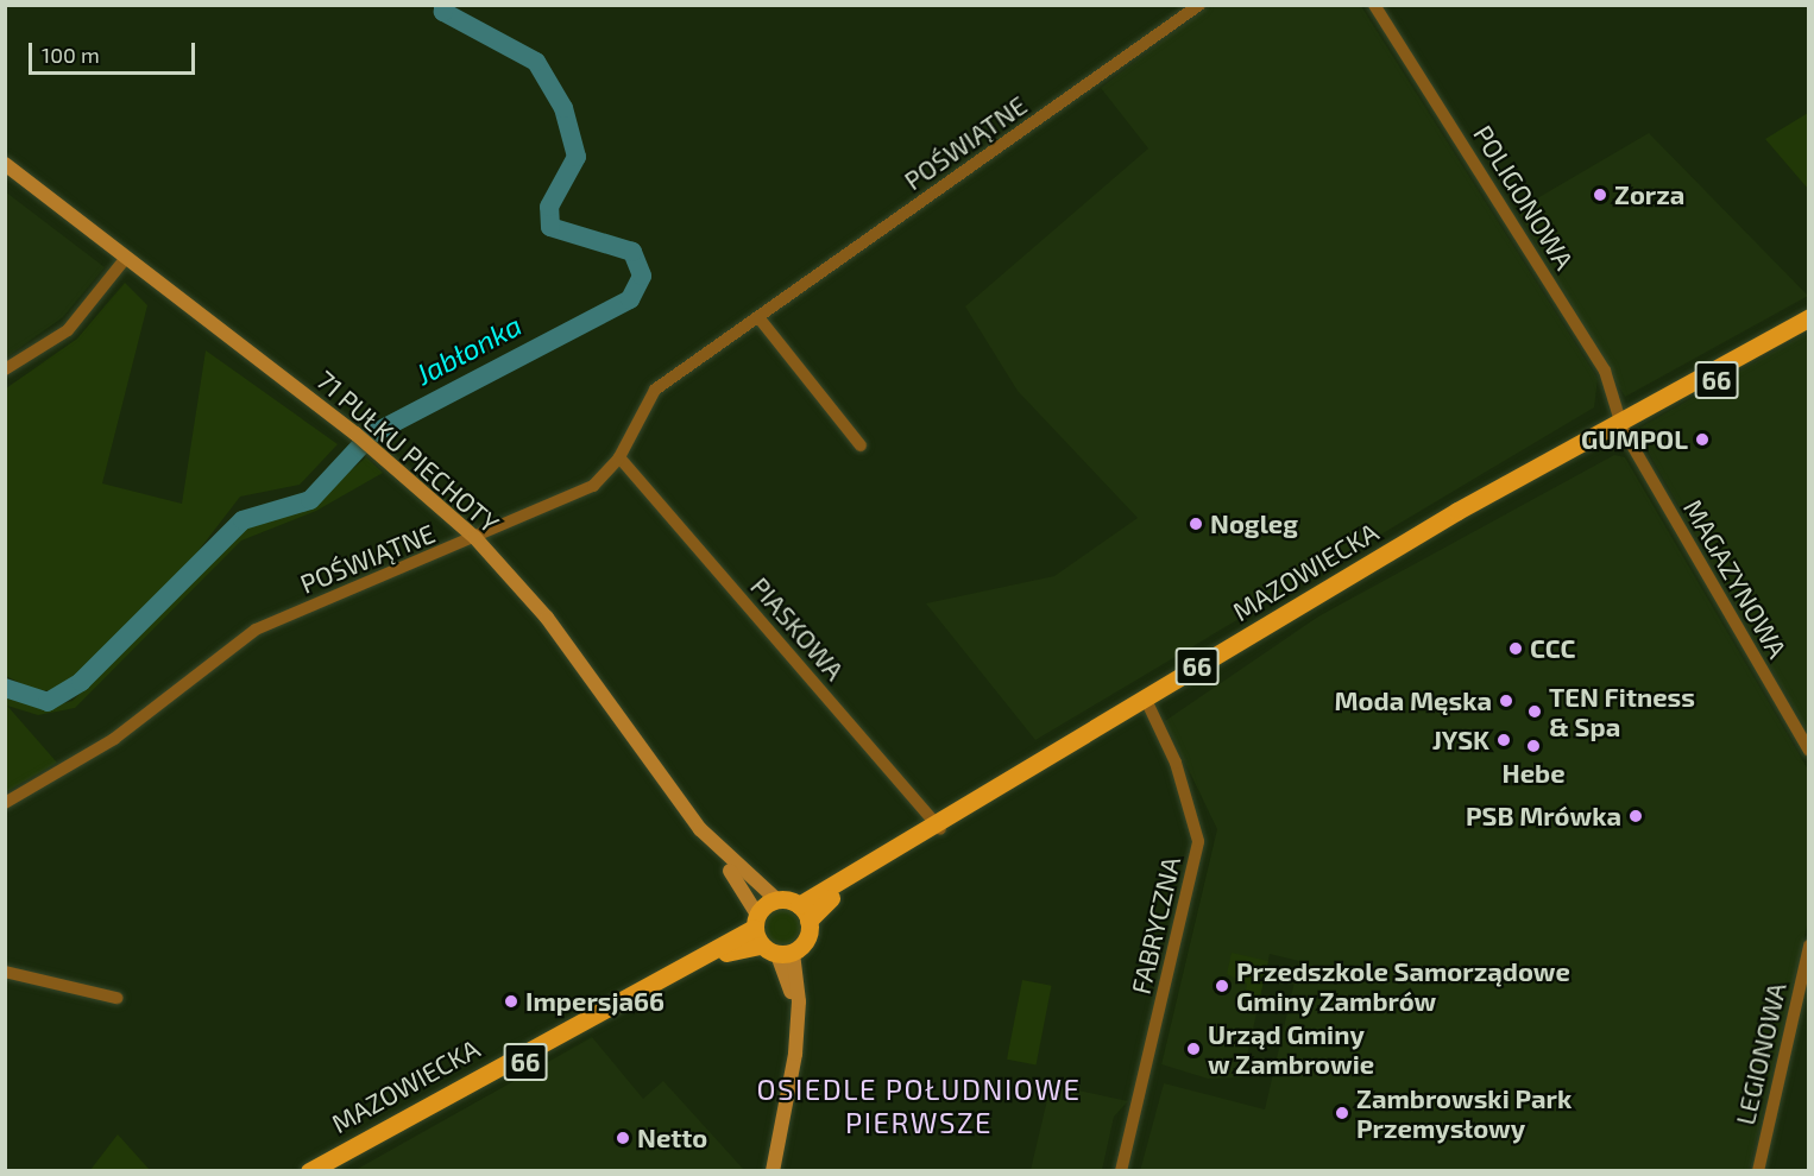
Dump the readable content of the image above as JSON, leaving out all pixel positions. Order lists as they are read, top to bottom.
{
  "streets": {
    "main road": ["66", "MAZOWIECKA"],
    "street": [
      "POŚWIĄTNE",
      "POLIGONOWA",
      "71 PUŁKU PIECHOTY",
      "MAGAZYNOWA",
      "PIASKOWA",
      "FABRYCZNA",
      "LEGIONOWA"
    ]
  },
  "crossings": [
    ["POŚWIĄTNE", "71 PUŁKU PIECHOTY"],
    ["POŚWIĄTNE", "PIASKOWA"],
    ["POLIGONOWA", "MAZOWIECKA"],
    ["POLIGONOWA", "MAGAZYNOWA"],
    ["71 PUŁKU PIECHOTY", "MAZOWIECKA"],
    ["MAZOWIECKA", "MAGAZYNOWA"],
    ["MAZOWIECKA", "PIASKOWA"],
    ["MAZOWIECKA", "FABRYCZNA"]
  ],
  "districts": ["OSIEDLE POŁUDNIOWE PIERWSZE"],
  "water": ["Jabłonka"],
  "places": [
    "Zorza",
    "GUMPOL",
    "Nogleg",
    "CCC",
    "Moda Męska",
    "TEN Fitness & Spa",
    "JYSK",
    "Hebe",
    "PSB Mrówka",
    "Przedszkole Samorządowe Gminy Zambrów",
    "Impersja66",
    "Urząd Gminy w Zambrowie",
    "Zambrowski Park Przemysłowy",
    "Netto"
  ],
  "scale_bar": "100 m"
}
